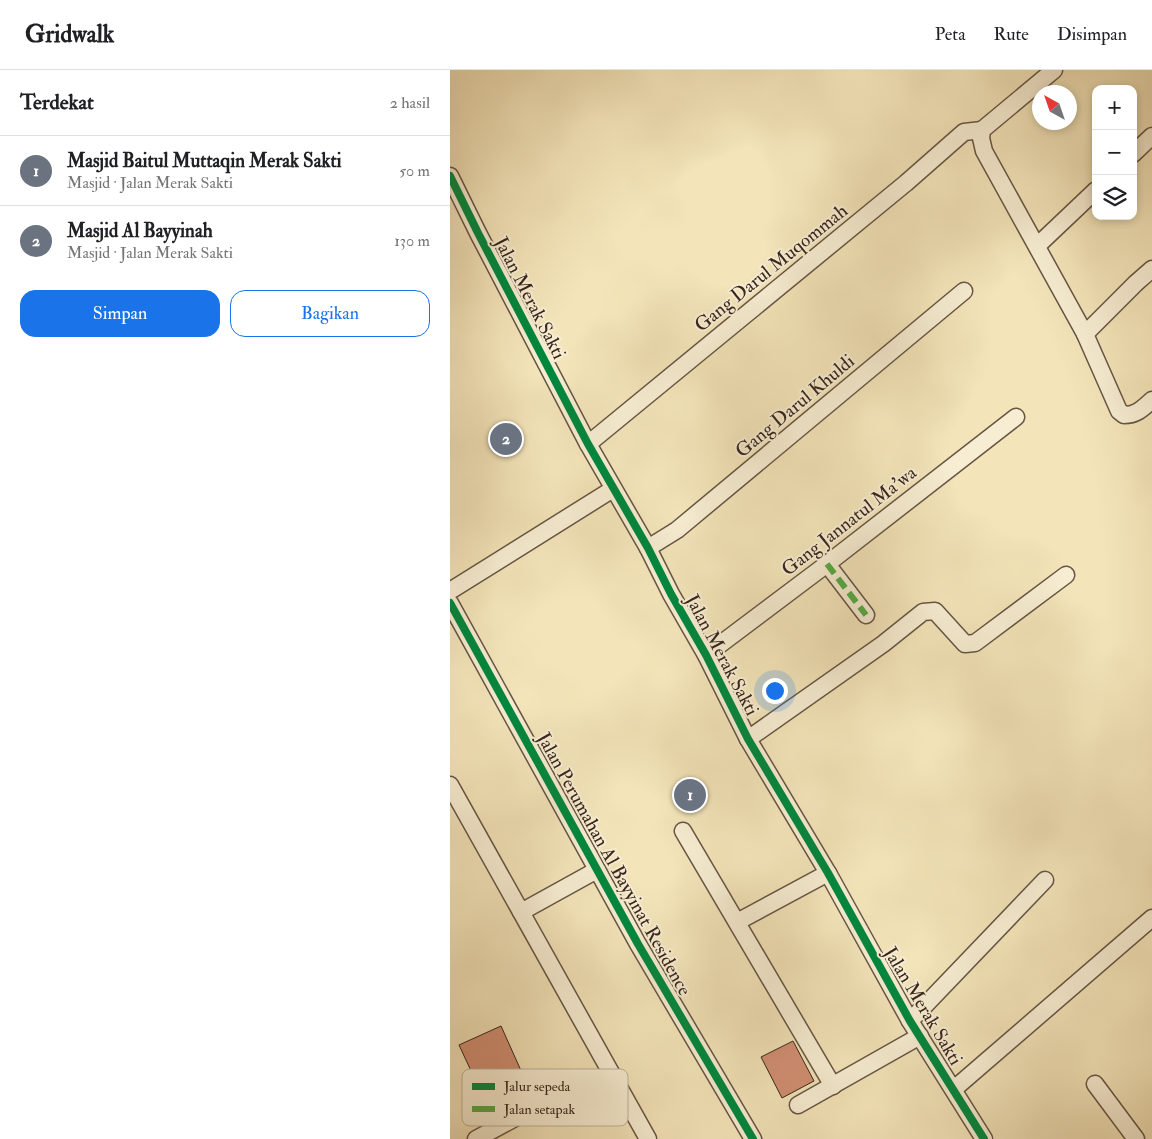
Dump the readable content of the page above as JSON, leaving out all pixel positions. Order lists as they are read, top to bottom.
{
  "streets": {
    "street": [
      "Gang Darul Muqommah",
      "Jalan Merak Sakti",
      "Gang Darul Khuldi",
      "Gang Jannatul Ma'wa",
      "Jalan Perumahan Al Bayyinat Residence"
    ]
  },
  "crossings": [
    ["Gang Darul Muqommah", "Jalan Merak Sakti"],
    ["Jalan Merak Sakti", "Gang Darul Khuldi"],
    ["Jalan Merak Sakti", "Gang Jannatul Ma'wa"]
  ],
  "legend": ["Jalur sepeda", "Jalan setapak"],
  "north": "top left",
  "page": {
    "header": "Gridwalk",
    "nav": ["Peta", "Rute", "Disimpan"],
    "heading": ["Terdekat", "2 hasil"],
    "map_buttons": ["+", "−"],
    "list": [
      {
        "mark": "1",
        "name": "Masjid Baitul Muttaqin Merak Sakti",
        "note": "Masjid · Jalan Merak Sakti",
        "value": "50 m"
      },
      {
        "mark": "2",
        "name": "Masjid Al Bayyinah",
        "note": "Masjid · Jalan Merak Sakti",
        "value": "130 m"
      }
    ],
    "buttons": ["Simpan", "Bagikan"],
    "pins": ["2", "1"]
  }
}
